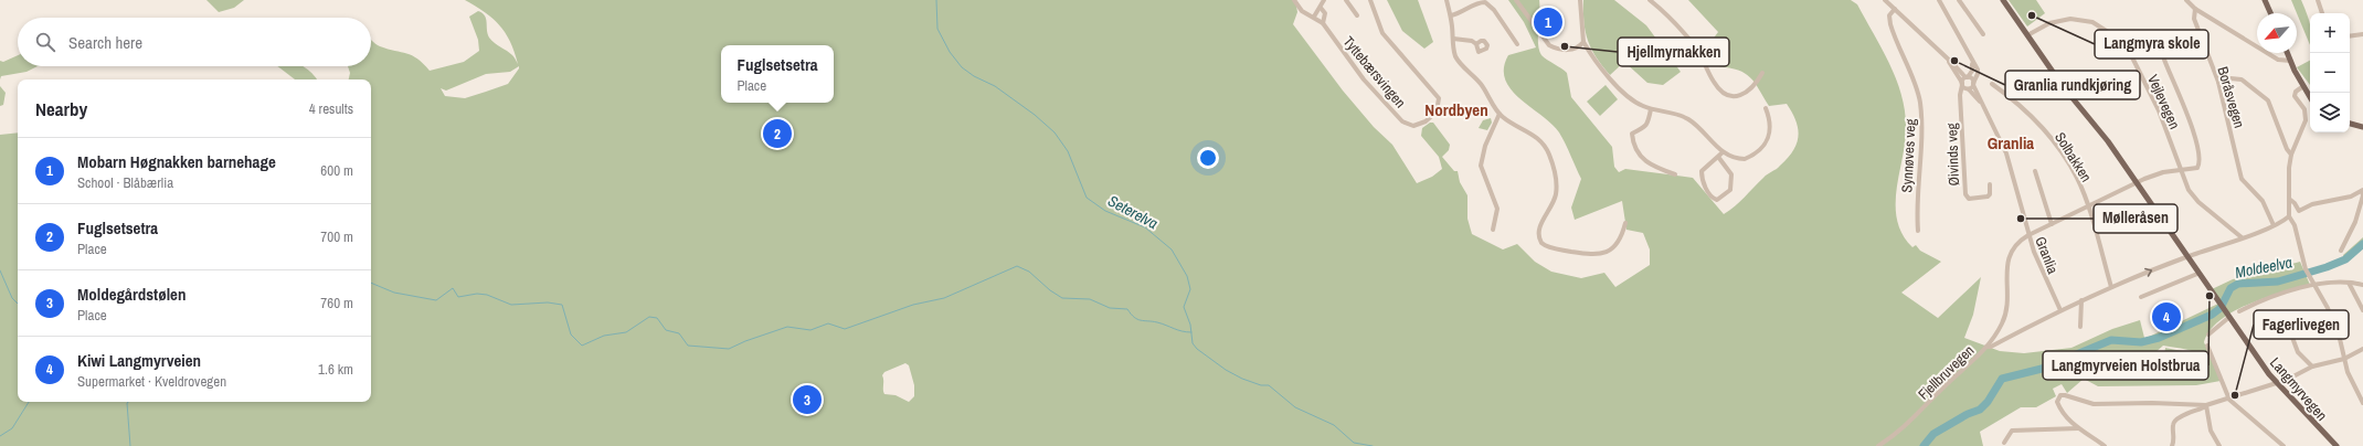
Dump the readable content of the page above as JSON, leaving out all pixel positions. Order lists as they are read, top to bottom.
{
  "streets": {
    "main road": ["Langmyrvegen"],
    "street": [
      "Tyttebærsvingen",
      "Boråsvegen",
      "Vejlevegen",
      "Øivinds veg",
      "Synnøves veg",
      "Solbakken",
      "Granlia",
      "Fjellbruvegen"
    ]
  },
  "crossings": [
    ["Boråsvegen", "Fjellbruvegen"],
    ["Vejlevegen", "Fjellbruvegen"],
    ["Vejlevegen", "Langmyrvegen"],
    ["Øivinds veg", "Granlia"],
    ["Synnøves veg", "Granlia"],
    ["Solbakken", "Fjellbruvegen"],
    ["Granlia", "Fjellbruvegen"],
    ["Fjellbruvegen", "Langmyrvegen"]
  ],
  "districts": ["Nordbyen", "Granlia"],
  "water": ["Seterelva", "Moldeelva"],
  "places": [
    "Langmyra skole",
    "Hjellmyrnakken",
    "Granlia rundkjøring",
    "Mølleråsen",
    "Langmyrveien Holstbrua",
    "Fagerlivegen"
  ],
  "north": "bottom left",
  "page": {
    "pins": [
      "1",
      "2",
      "4",
      "3"
    ],
    "map_buttons": ["+", "−"],
    "search": "Search here",
    "popup": ["Fuglsetsetra", "Place"],
    "heading": ["Nearby", "4 results"],
    "list": [
      {
        "mark": "1",
        "name": "Mobarn Høgnakken barnehage",
        "note": "School · Blåbærlia",
        "value": "600 m"
      },
      {
        "mark": "2",
        "name": "Fuglsetsetra",
        "note": "Place",
        "value": "700 m"
      },
      {
        "mark": "3",
        "name": "Moldegårdstølen",
        "note": "Place",
        "value": "760 m"
      },
      {
        "mark": "4",
        "name": "Kiwi Langmyrveien",
        "note": "Supermarket · Kveldrovegen",
        "value": "1.6 km"
      }
    ]
  }
}
